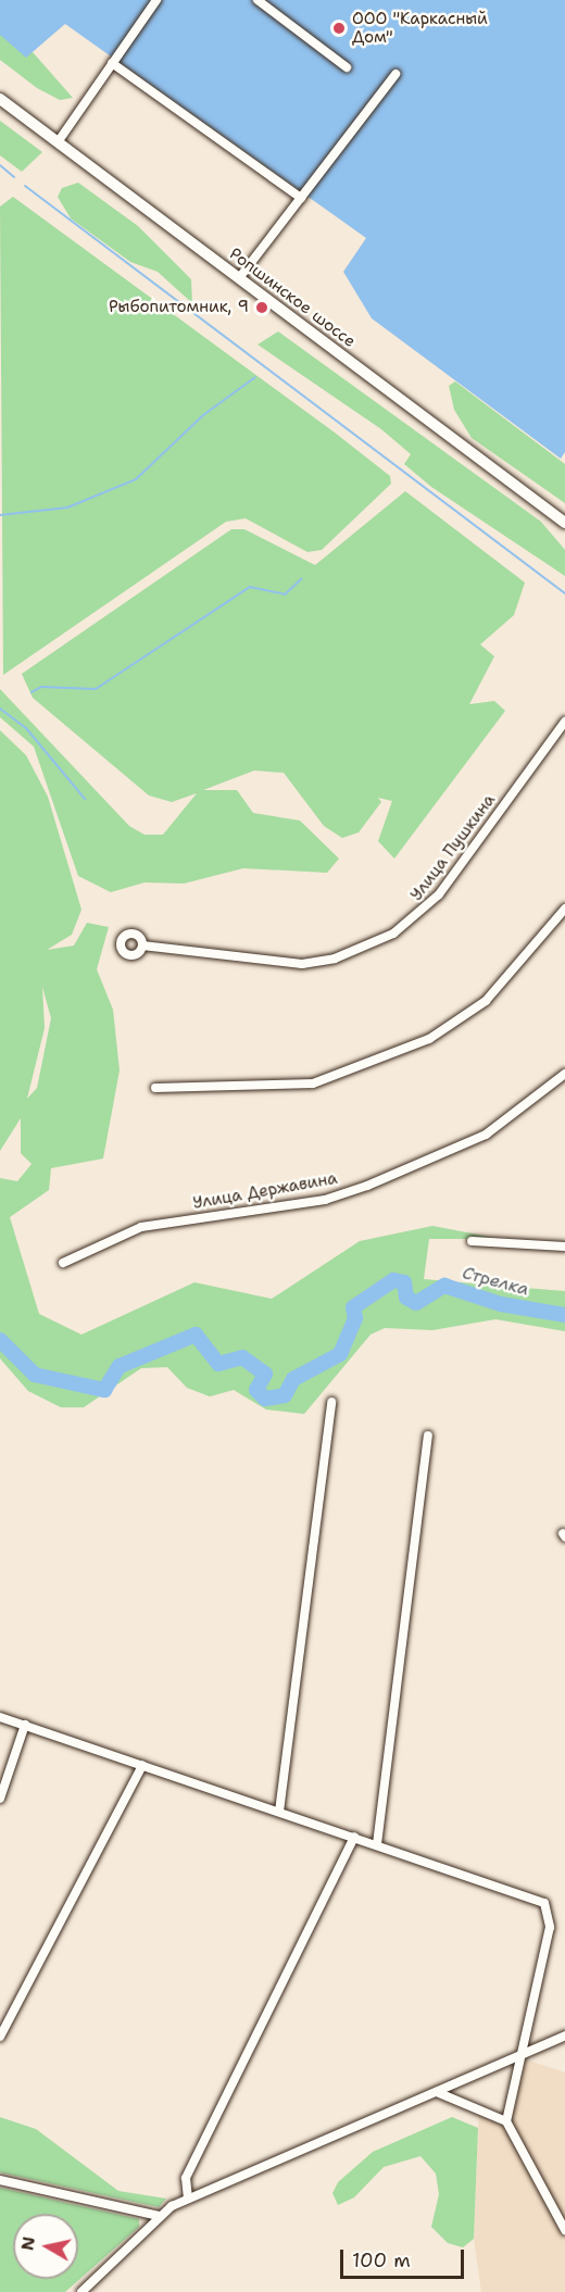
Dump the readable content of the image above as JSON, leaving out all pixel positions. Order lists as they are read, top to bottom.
{
  "streets": {
    "main road": ["Ропшинское шоссе"],
    "street": ["Улица Пушкина", "Улица Державина"]
  },
  "water": ["Стрелка"],
  "places": ["ООО \"Каркасный Дом\"", "Рыбопитомник, 9"],
  "scale_bar": "100 m",
  "north": "left"
}
